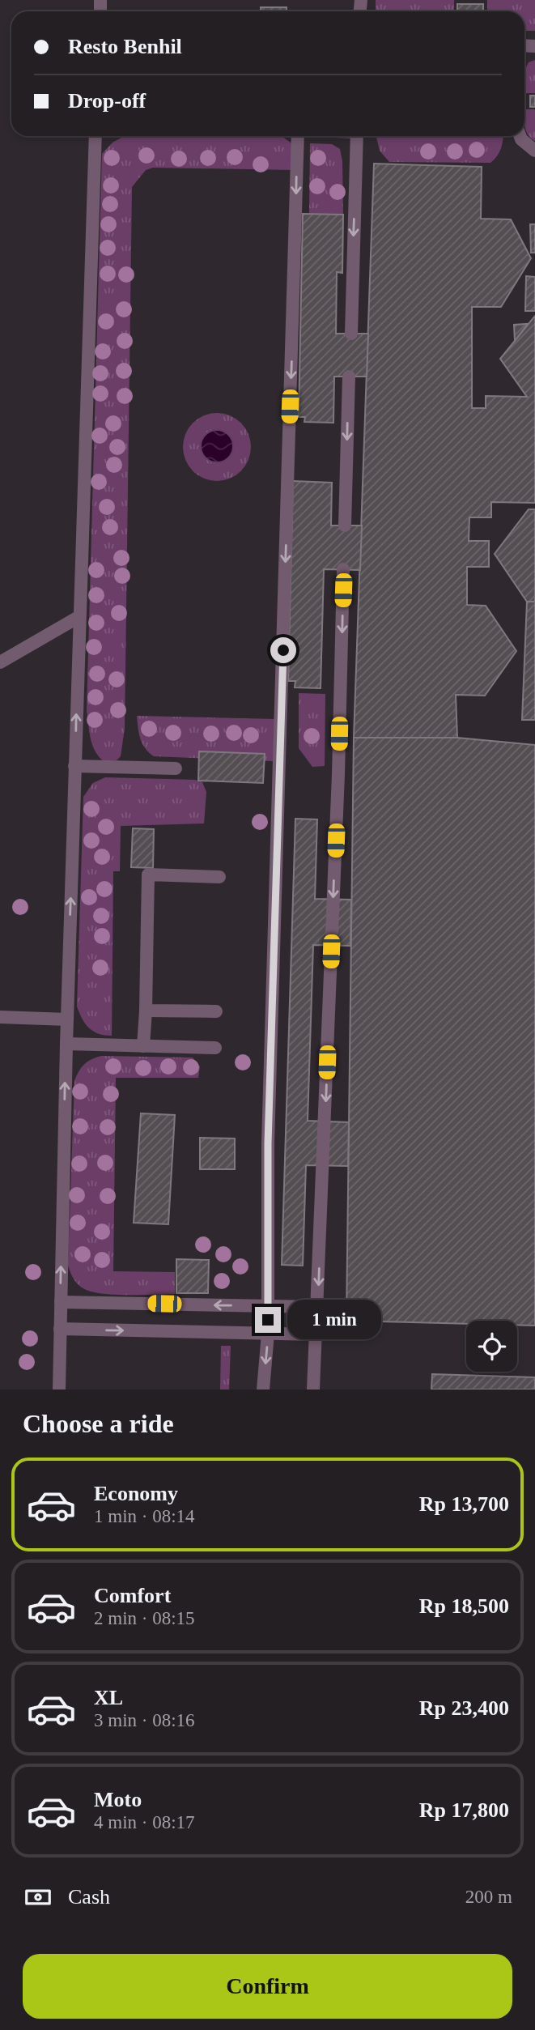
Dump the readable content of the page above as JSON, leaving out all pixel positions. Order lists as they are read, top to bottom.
{
  "page": {
    "banner": ["Resto Benhil", "Drop-off"],
    "bubble": "1 min",
    "heading": "Choose a ride",
    "list": [
      {
        "name": "Economy",
        "note": "1 min · 08:14",
        "value": "Rp 13,700"
      },
      {
        "name": "Comfort",
        "note": "2 min · 08:15",
        "value": "Rp 18,500"
      },
      {
        "name": "XL",
        "note": "3 min · 08:16",
        "value": "Rp 23,400"
      },
      {
        "name": "Moto",
        "note": "4 min · 08:17",
        "value": "Rp 17,800"
      }
    ],
    "pay": ["Cash", "200 m"],
    "buttons": "Confirm"
  }
}
